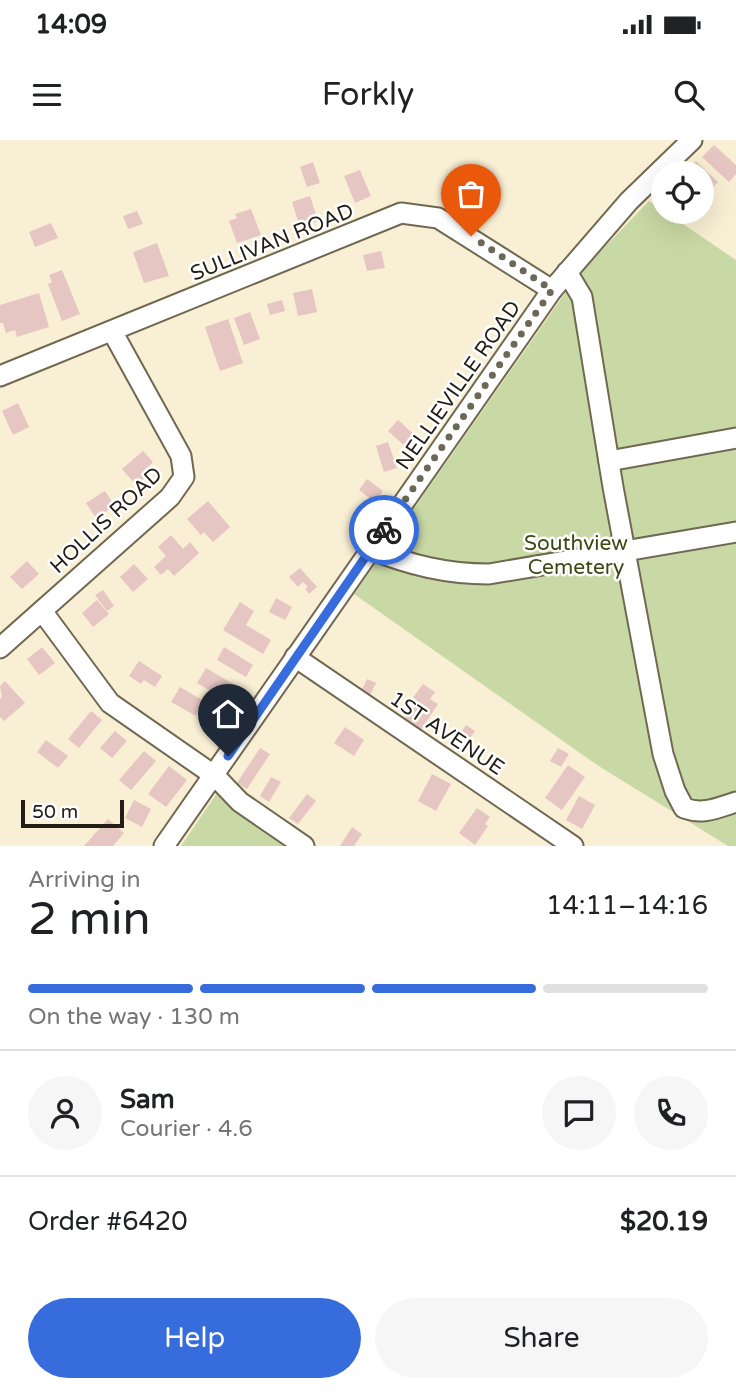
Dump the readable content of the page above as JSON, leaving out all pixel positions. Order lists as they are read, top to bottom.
{
  "streets": {
    "street": [
      "SULLIVAN ROAD",
      "NELLIEVILLE ROAD",
      "HOLLIS ROAD",
      "1ST AVENUE"
    ]
  },
  "crossings": [
    ["SULLIVAN ROAD", "NELLIEVILLE ROAD"],
    ["SULLIVAN ROAD", "HOLLIS ROAD"],
    ["NELLIEVILLE ROAD", "1ST AVENUE"]
  ],
  "parks": ["Southview Cemetery"],
  "scale_bar": "50 m",
  "page": {
    "status": "14:09",
    "header": "Forkly",
    "scale": "50 m",
    "heading": ["2 min", "Arriving in", "14:11–14:16"],
    "panel": [
      "Sam",
      "Courier · 4.6",
      "Order #6420",
      "$20.19"
    ],
    "bar": "On the way · 130 m",
    "buttons": ["Help", "Share"]
  }
}
